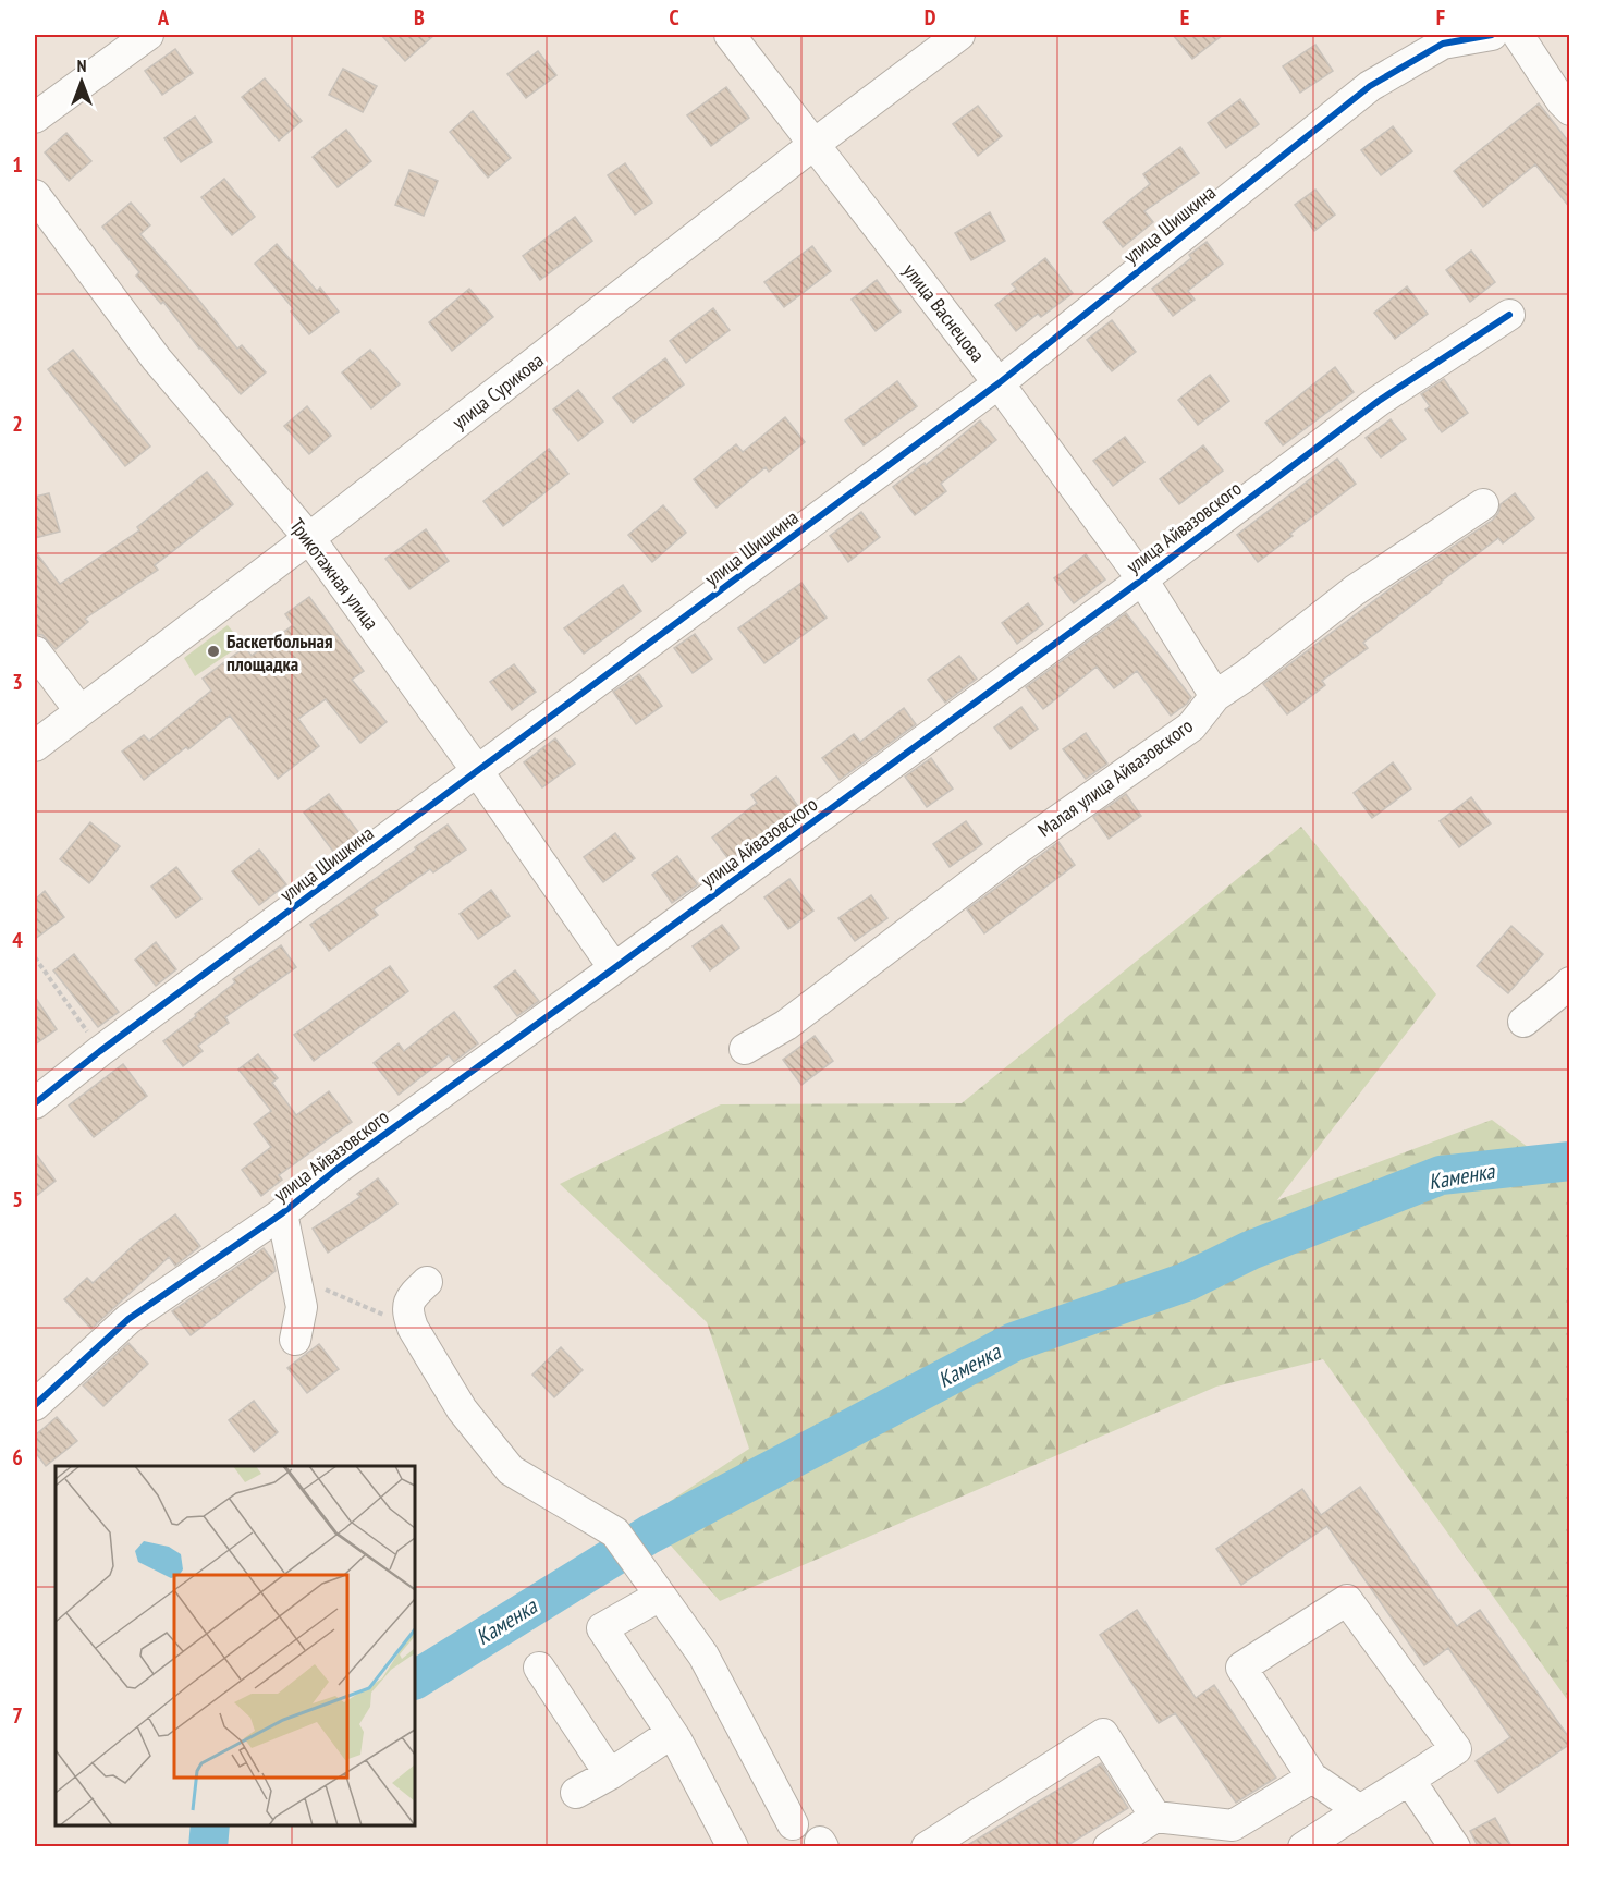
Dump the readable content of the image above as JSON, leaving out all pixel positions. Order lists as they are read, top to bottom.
{
  "streets": {
    "street": [
      "улица Шишкина",
      "улица Васнецова",
      "улица Сурикова",
      "улица Айвазовского",
      "Трикотажная улица",
      "Малая улица Айвазовского"
    ]
  },
  "crossings": [
    ["улица Шишкина", "улица Васнецова"],
    ["улица Шишкина", "Трикотажная улица"],
    ["улица Васнецова", "улица Сурикова"],
    ["улица Васнецова", "улица Айвазовского"],
    ["улица Васнецова", "Малая улица Айвазовского"],
    ["улица Сурикова", "Трикотажная улица"],
    ["улица Айвазовского", "Трикотажная улица"]
  ],
  "water": ["Каменка"],
  "places": ["Баскетбольная площадка"],
  "north": "top",
  "grid": {
    "columns": [
      "A",
      "B",
      "C",
      "D",
      "E",
      "F"
    ],
    "rows": [
      "1",
      "2",
      "3",
      "4",
      "5",
      "6",
      "7"
    ]
  }
}
